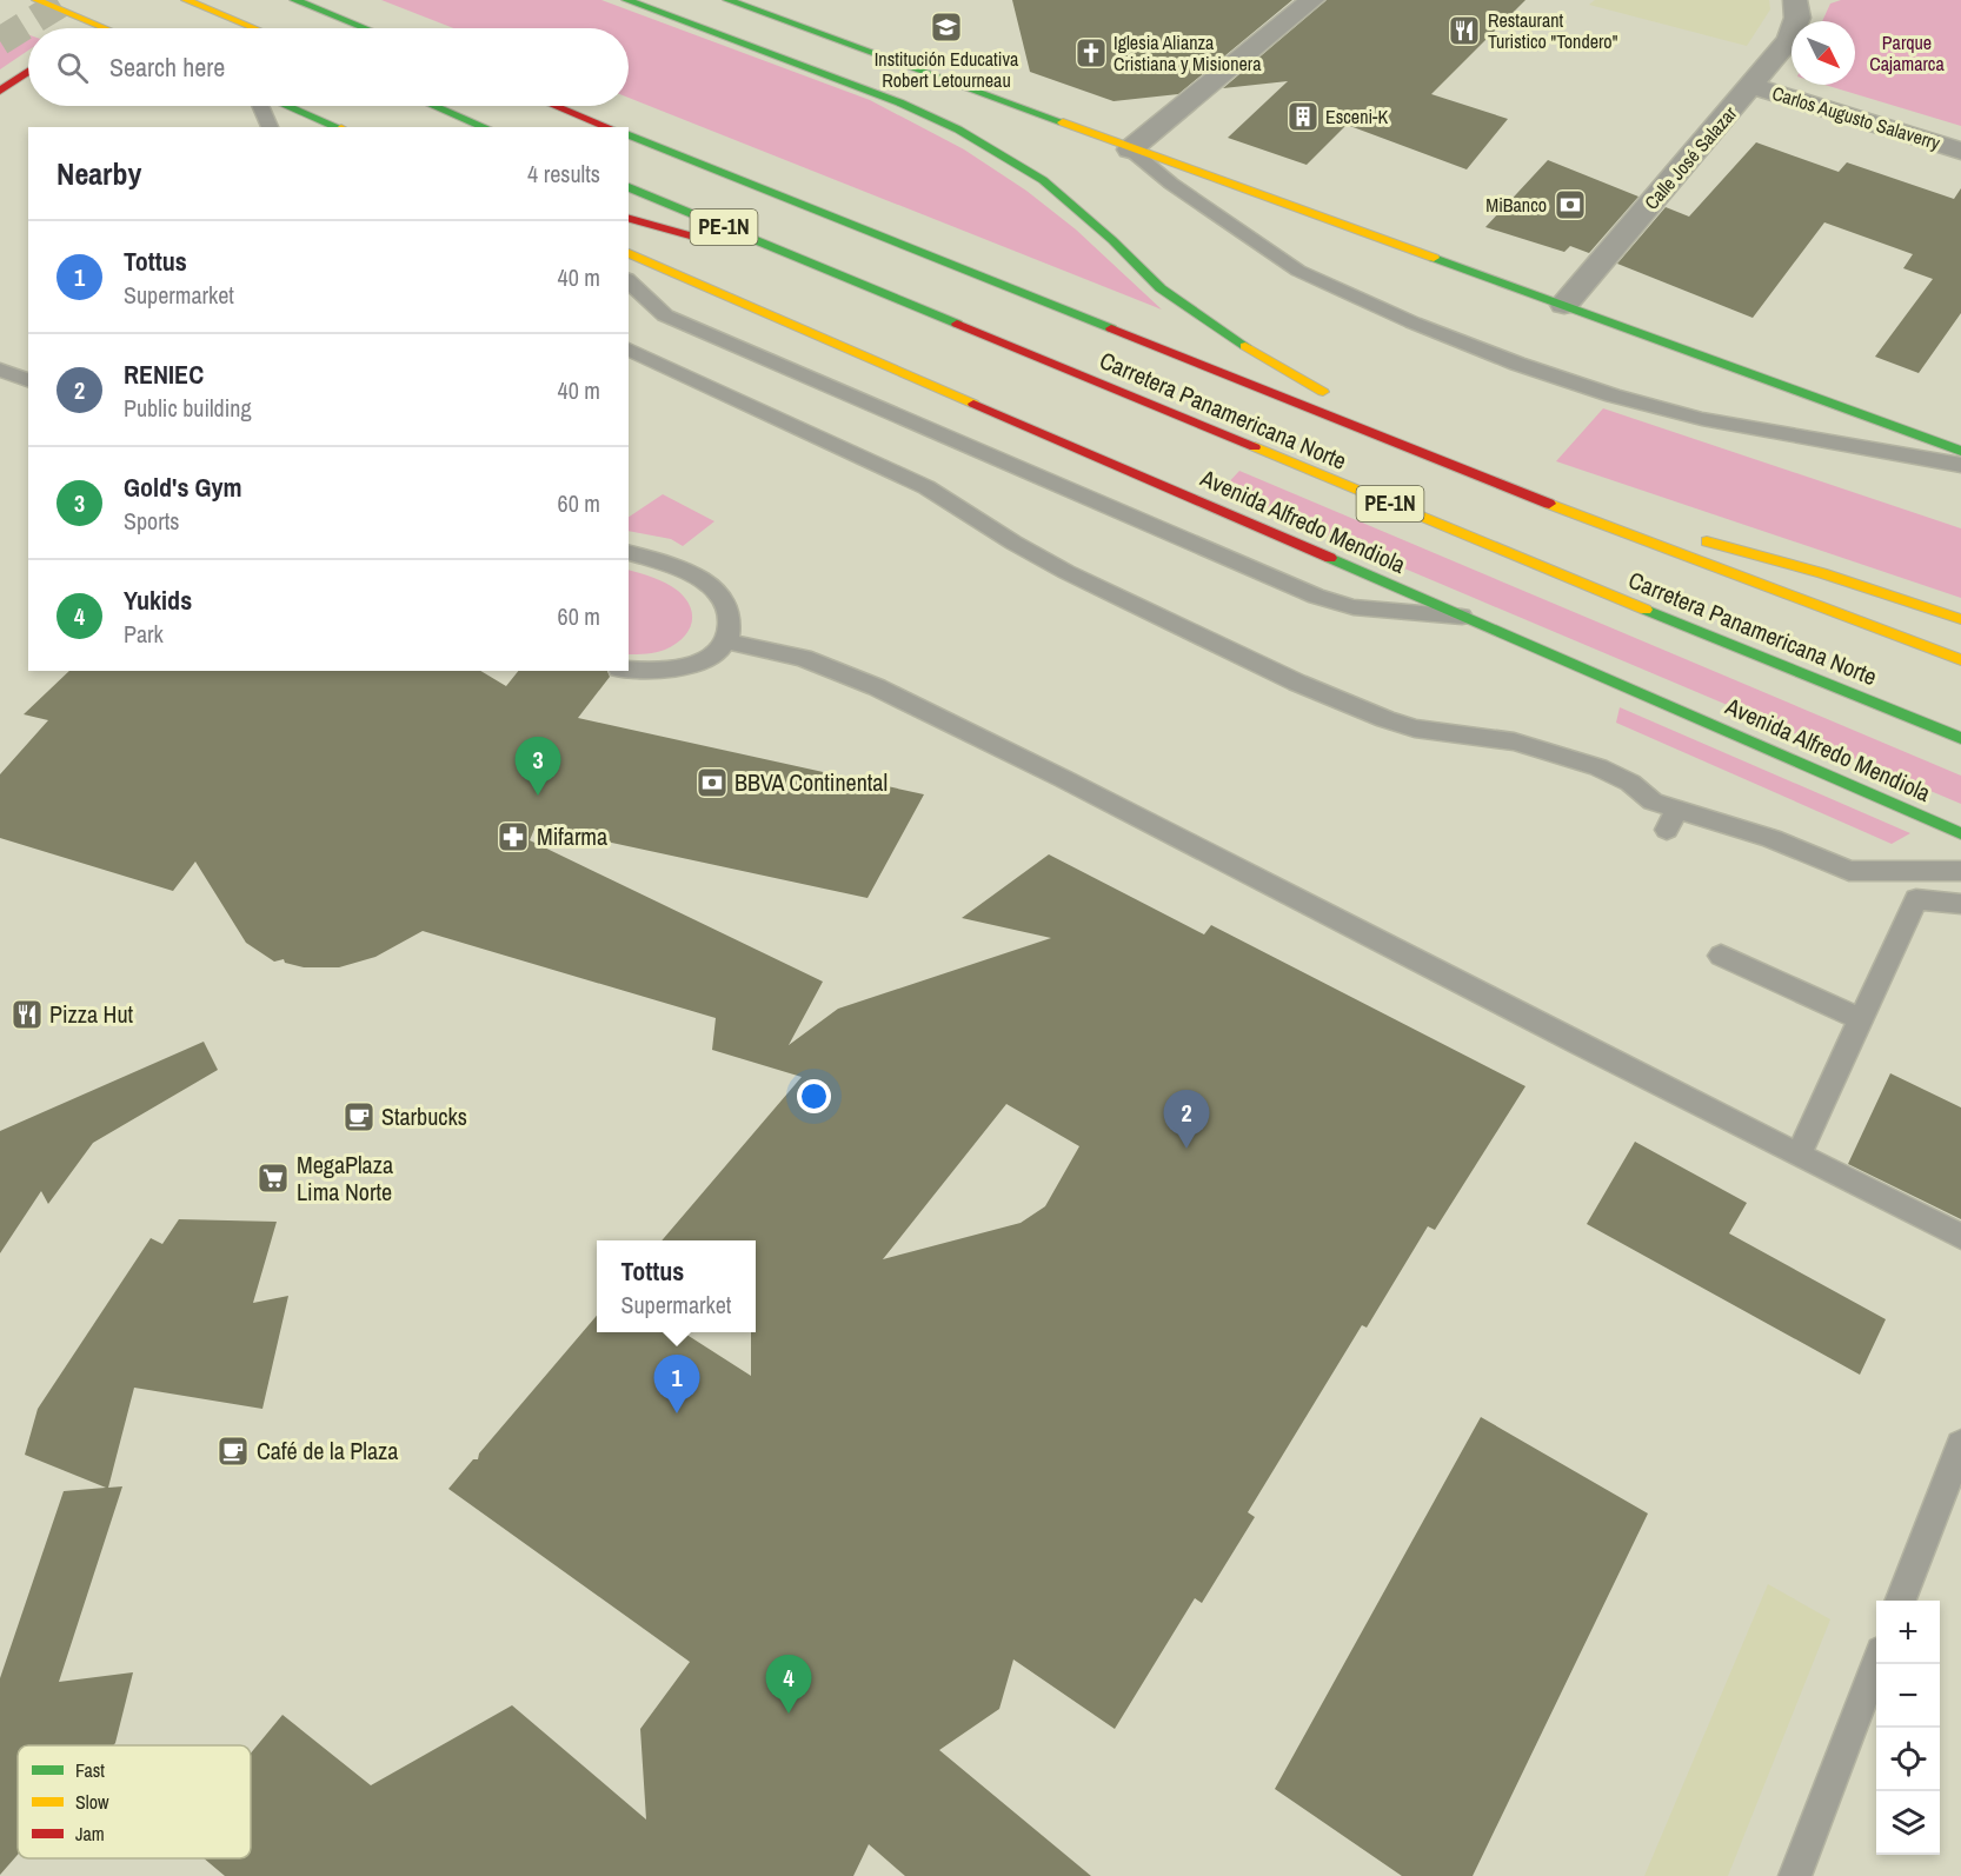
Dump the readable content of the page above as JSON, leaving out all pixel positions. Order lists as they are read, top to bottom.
{
  "streets": {
    "main road": ["PE-1N", "Carretera Panamericana Norte", "Avenida Alfredo Mendiola"],
    "street": ["Carlos Augusto Salaverry", "Calle José Salazar"]
  },
  "crossings": [
    ["Carlos Augusto Salaverry", "Calle José Salazar"]
  ],
  "parks": ["Parque Cajamarca"],
  "places": {
    "school or university": ["Institución Educativa Robert Letourneau"],
    "restaurant": ["Restaurant Turistico \"Tondero\"", "Pizza Hut"],
    "church": ["Iglesia Alianza Cristiana y Misionera"],
    "building": ["Esceni-K"],
    "bank": ["MiBanco", "BBVA Continental"],
    "pharmacy": ["Mifarma"],
    "cafe": ["Starbucks", "Café de la Plaza"],
    "supermarket": ["MegaPlaza Lima Norte"]
  },
  "legend": ["Fast", "Slow", "Jam"],
  "north": "bottom right",
  "page": {
    "search": "Search here",
    "heading": ["Nearby", "4 results"],
    "list": [
      {
        "mark": "1",
        "name": "Tottus",
        "note": "Supermarket",
        "value": "40 m"
      },
      {
        "mark": "2",
        "name": "RENIEC",
        "note": "Public building",
        "value": "40 m"
      },
      {
        "mark": "3",
        "name": "Gold's Gym",
        "note": "Sports",
        "value": "60 m"
      },
      {
        "mark": "4",
        "name": "Yukids",
        "note": "Park",
        "value": "60 m"
      }
    ],
    "pins": [
      "3",
      "2",
      "1",
      "4"
    ],
    "popup": ["Tottus", "Supermarket"],
    "map_buttons": ["+", "−"]
  }
}
